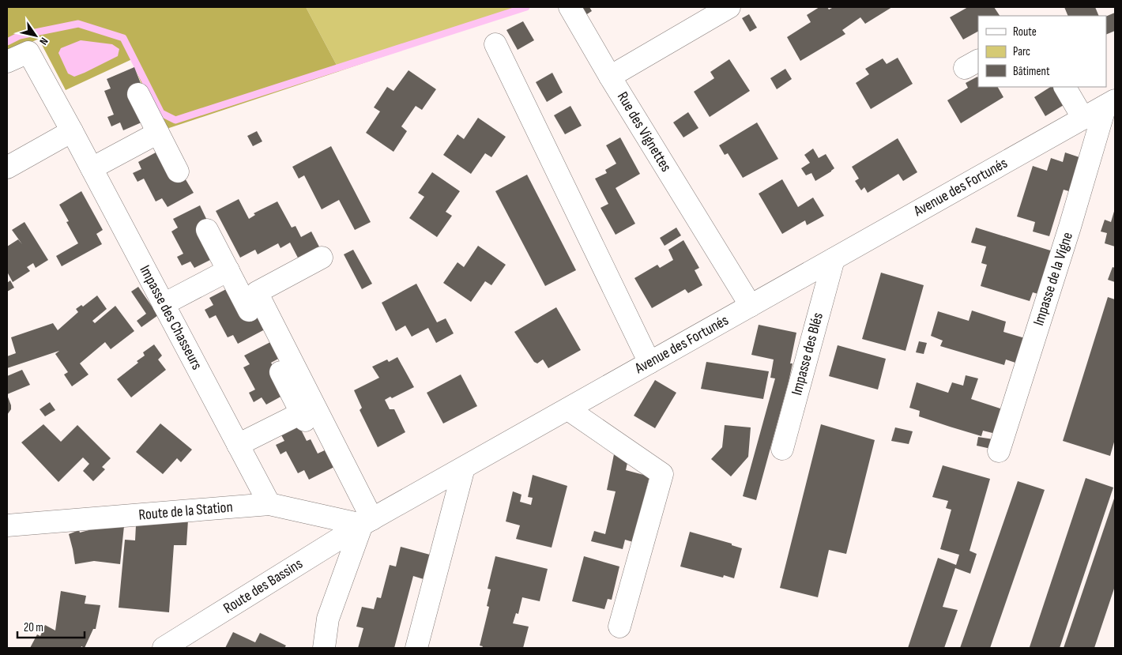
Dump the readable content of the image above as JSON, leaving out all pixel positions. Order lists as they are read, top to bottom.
{
  "streets": {
    "street": [
      "Rue des Vignettes",
      "Avenue des Fortunés",
      "Impasse de la Vigne",
      "Impasse des Chasseurs",
      "Impasse des Blés",
      "Route de la Station",
      "Route des Bassins"
    ]
  },
  "crossings": [
    ["Rue des Vignettes", "Avenue des Fortunés"],
    ["Avenue des Fortunés", "Impasse de la Vigne"],
    ["Avenue des Fortunés", "Impasse des Blés"],
    ["Avenue des Fortunés", "Route de la Station"],
    ["Avenue des Fortunés", "Route des Bassins"],
    ["Impasse des Chasseurs", "Route de la Station"],
    ["Route de la Station", "Route des Bassins"]
  ],
  "legend": ["Route", "Parc", "Bâtiment"],
  "scale_bar": "20 m",
  "north": "bottom right"
}
